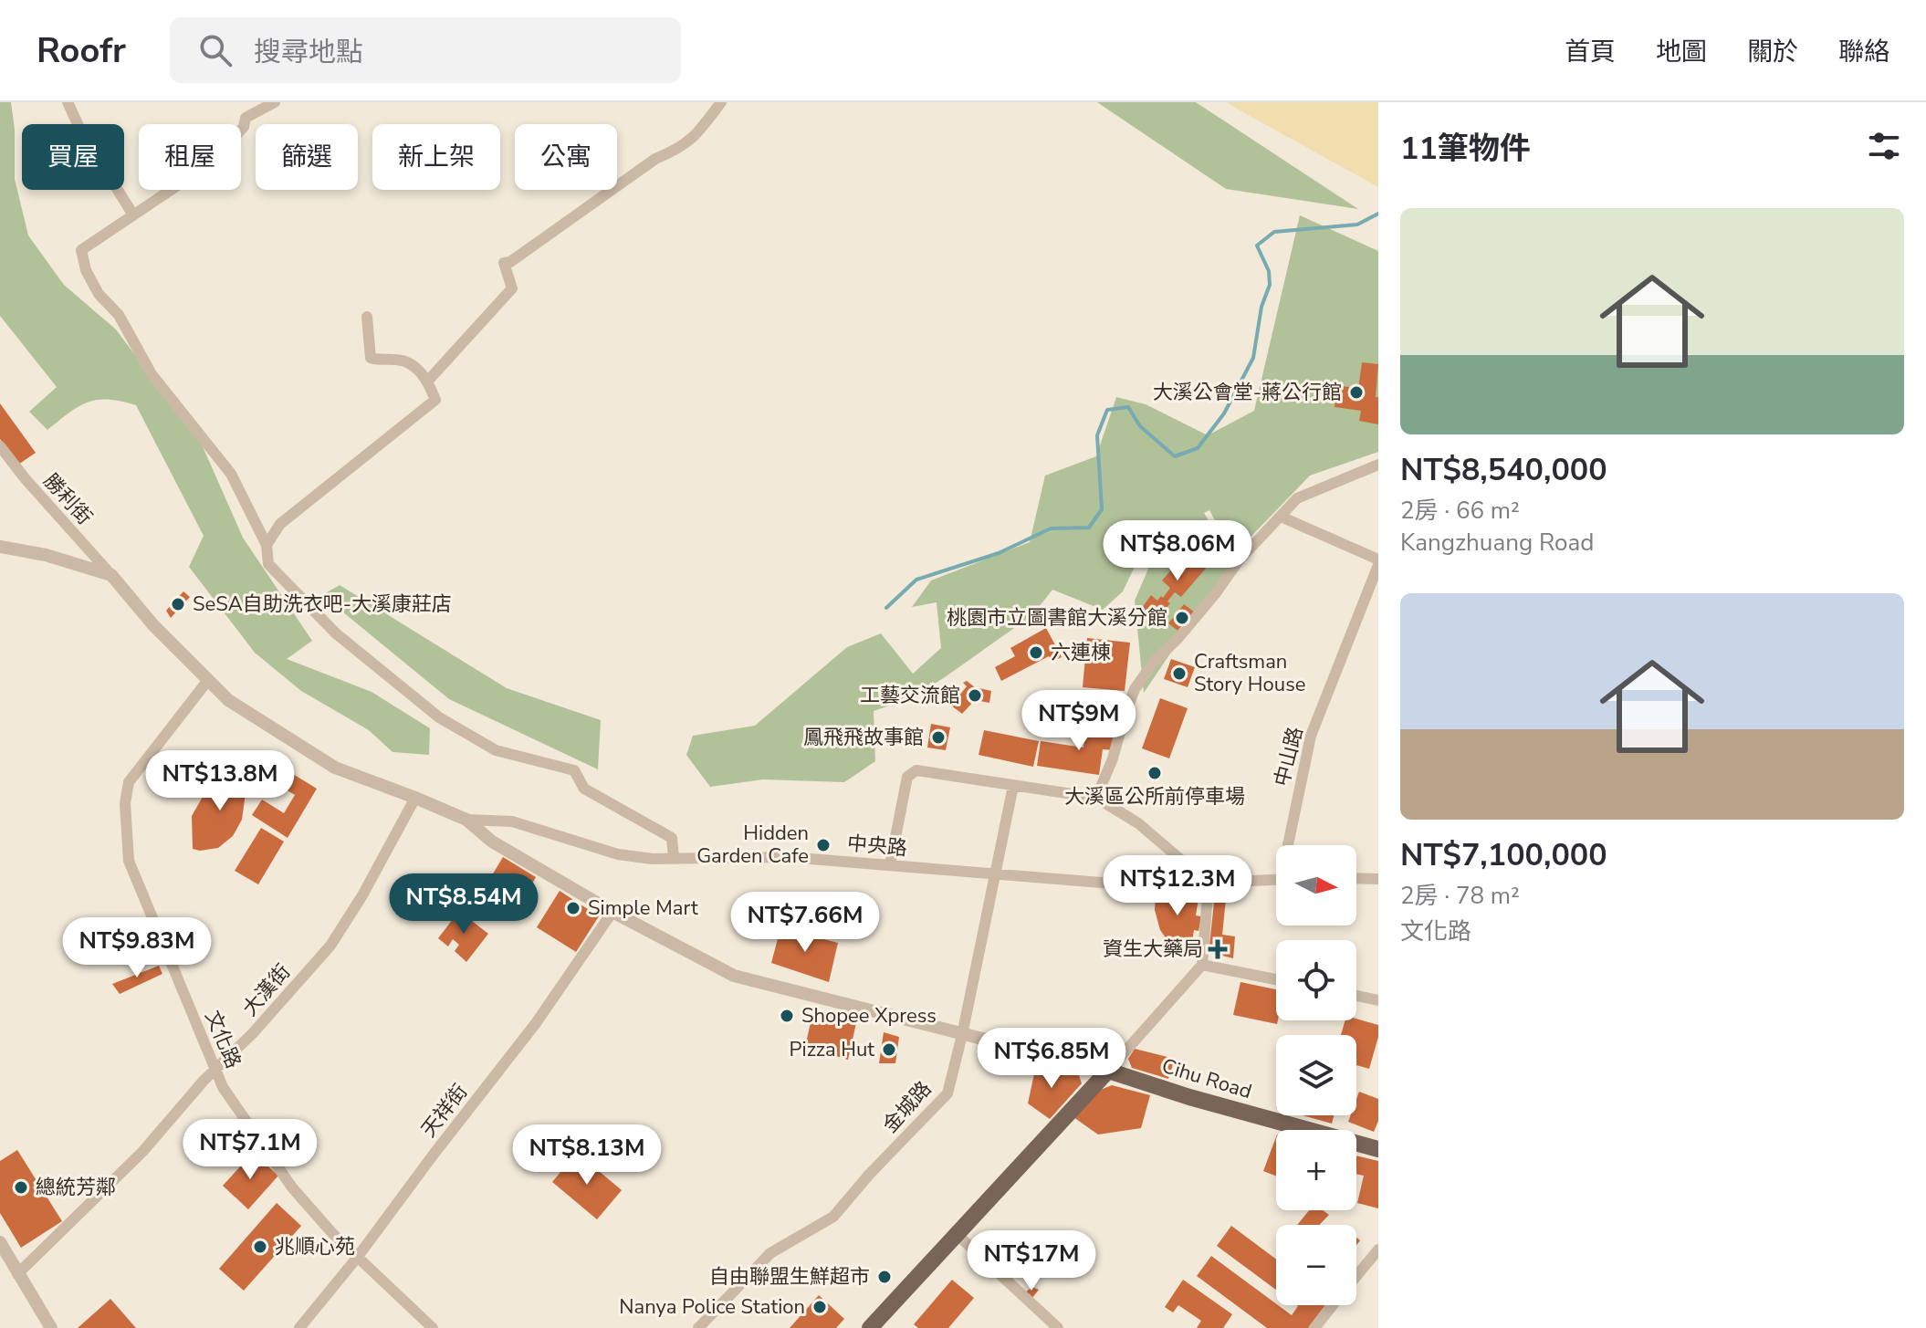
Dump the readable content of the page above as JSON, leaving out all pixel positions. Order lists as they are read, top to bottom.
{
  "streets": {
    "main road": ["Cihu Road"],
    "street": [
      "勝利街",
      "中山路",
      "中央路",
      "大漢街",
      "文化路",
      "金城路",
      "天祥街"
    ]
  },
  "crossings": [
    ["中央路", "金城路"],
    ["大漢街", "文化路"],
    ["文化路", "天祥街"]
  ],
  "places": {
    "other": [
      "大溪公會堂-蔣公行館",
      "SeSA自助洗衣吧-大溪康莊店",
      "桃園市立圖書館大溪分館",
      "六連棟",
      "Craftsman Story House",
      "工藝交流館",
      "鳳飛飛故事館",
      "大溪區公所前停車場",
      "Hidden Garden Cafe",
      "Simple Mart",
      "Shopee Xpress",
      "Pizza Hut",
      "總統芳鄰",
      "兆順心苑",
      "自由聯盟生鮮超市",
      "Nanya Police Station"
    ],
    "health": ["資生大藥局"]
  },
  "north": "right",
  "page": {
    "header": "Roofr",
    "search": "搜尋地點",
    "nav": [
      "首頁",
      "地圖",
      "關於",
      "聯絡"
    ],
    "heading": "11筆物件",
    "chip": [
      "買屋",
      "租屋",
      "篩選",
      "新上架",
      "公寓"
    ],
    "list": [
      {
        "name": "NT$8,540,000",
        "note": "2房 · 66 m² · Kangzhuang Road"
      },
      {
        "name": "NT$7,100,000",
        "note": "2房 · 78 m² · 文化路"
      }
    ],
    "price": [
      "NT$8.06M",
      "NT$9M",
      "NT$13.8M",
      "NT$12.3M",
      "NT$8.54M",
      "NT$7.66M",
      "NT$9.83M",
      "NT$6.85M",
      "NT$7.1M",
      "NT$8.13M",
      "NT$17M"
    ],
    "map_buttons": ["+", "−"]
  }
}
